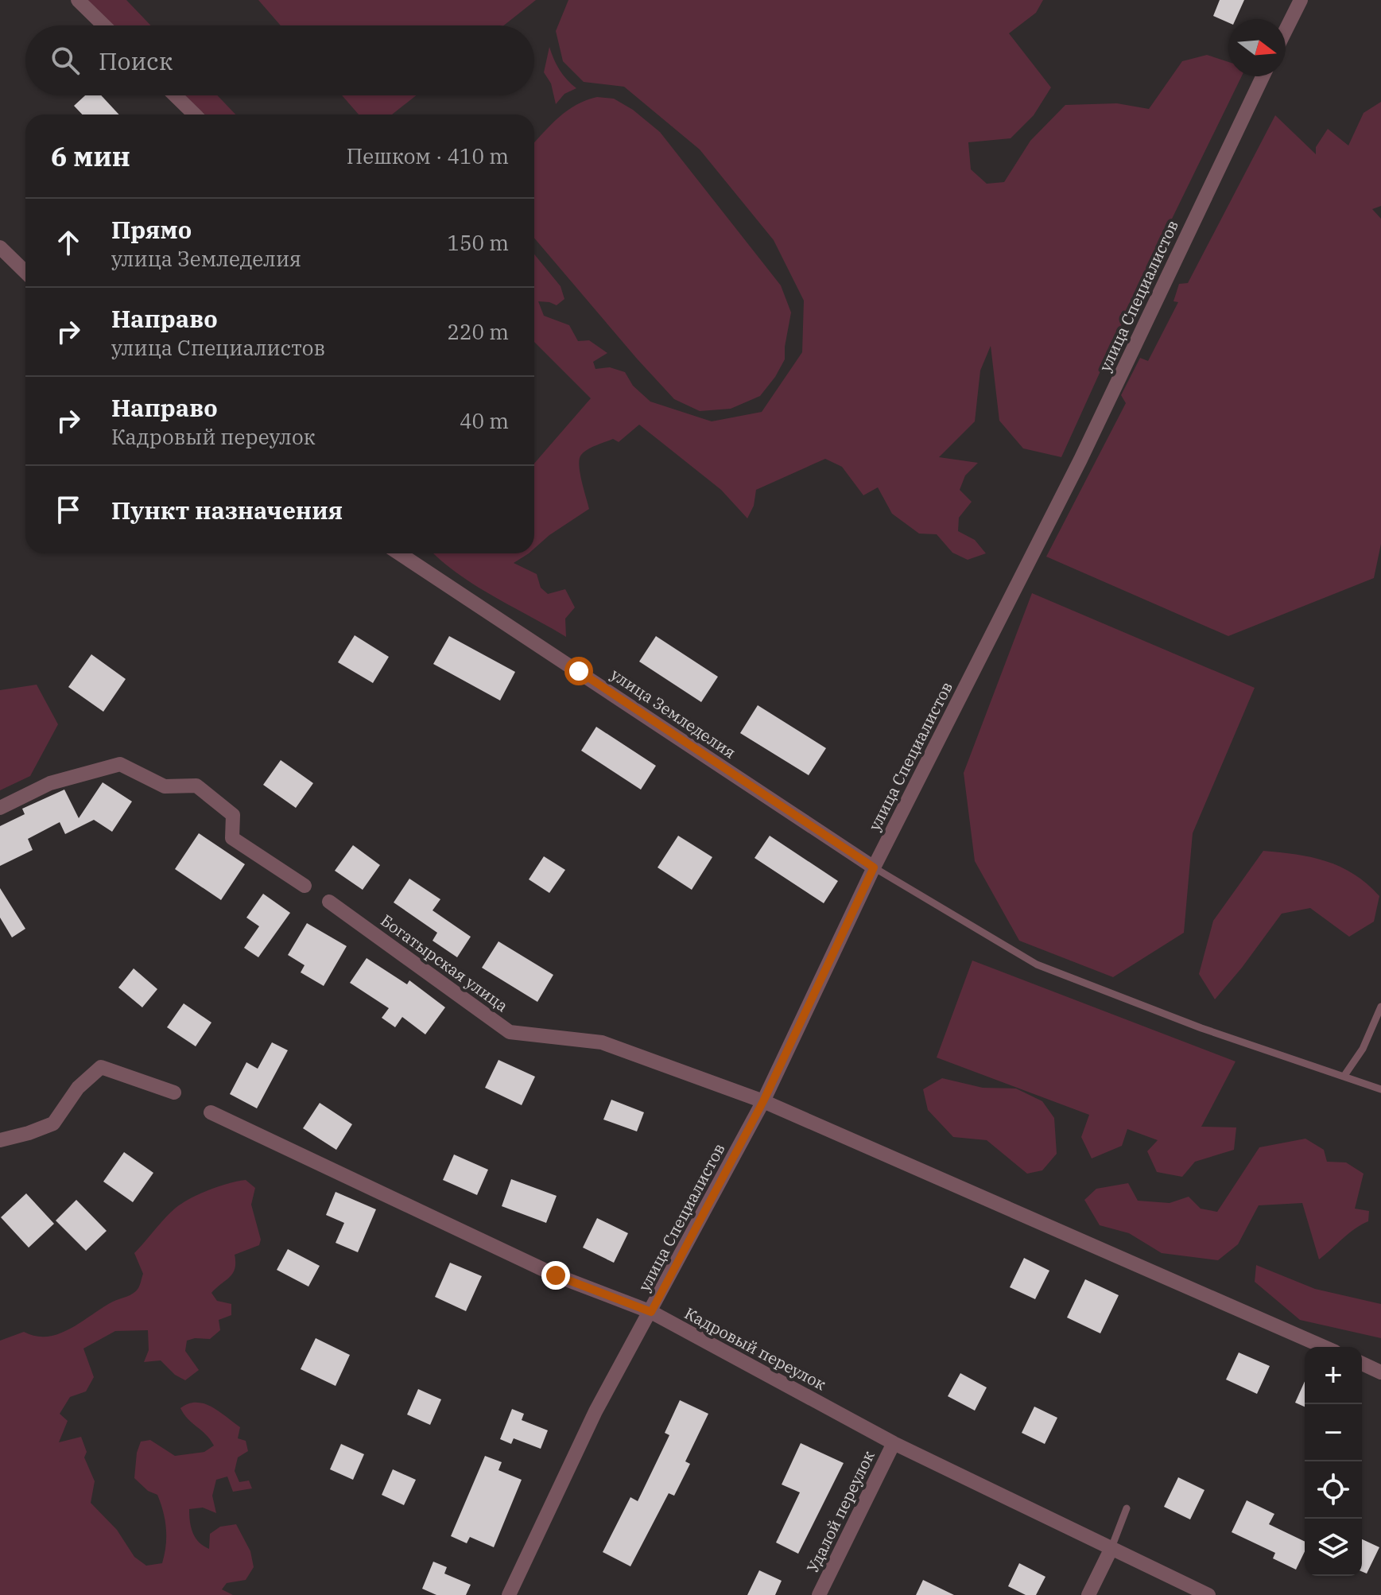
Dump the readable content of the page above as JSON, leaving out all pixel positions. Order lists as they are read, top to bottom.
{
  "streets": {
    "street": [
      "улица Специалистов",
      "улица Земледелия",
      "Богатырская улица",
      "Кадровый переулок",
      "Удалой переулок"
    ]
  },
  "crossings": [
    ["улица Специалистов", "улица Земледелия"],
    ["улица Специалистов", "Богатырская улица"],
    ["улица Специалистов", "Кадровый переулок"],
    ["Кадровый переулок", "Удалой переулок"]
  ],
  "north": "right",
  "page": {
    "search": "Поиск",
    "heading": ["6 мин", "Пешком · 410 m"],
    "list": [
      ["Прямо", "улица Земледелия", "150 m"],
      ["Направо", "улица Специалистов", "220 m"],
      ["Направо", "Кадровый переулок", "40 m"],
      "Пункт назначения"
    ],
    "map_buttons": ["+", "−"]
  }
}
